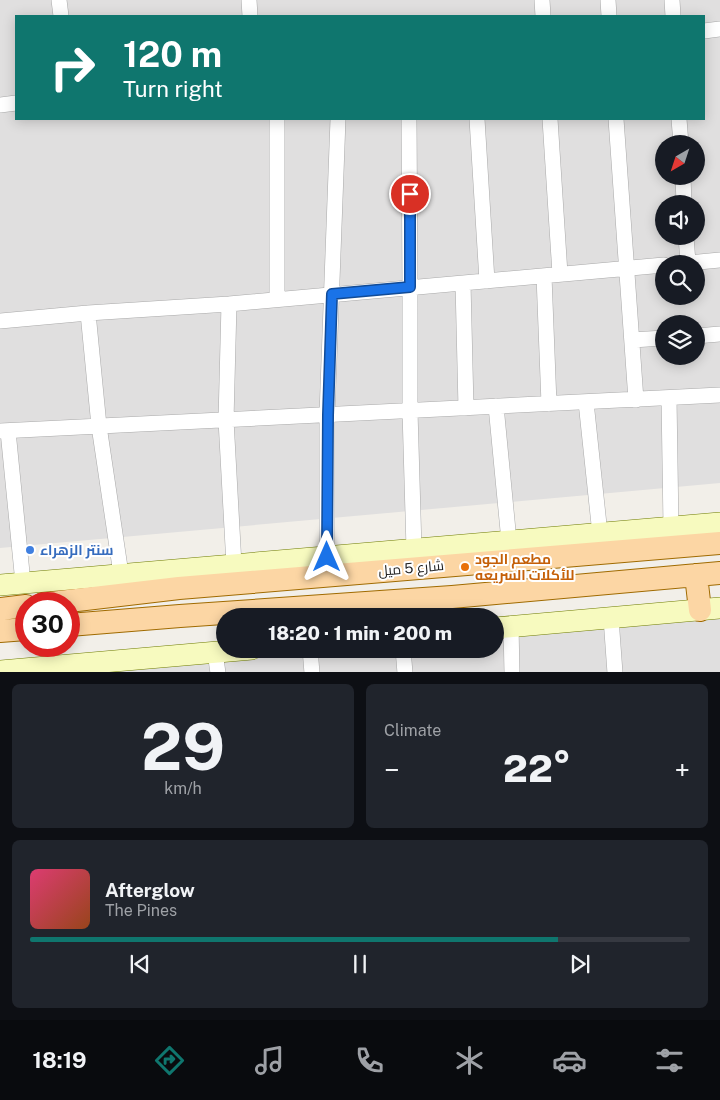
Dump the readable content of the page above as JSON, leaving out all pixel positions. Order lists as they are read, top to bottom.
{
  "streets": {
    "main road": ["شارع 5 ميل"]
  },
  "places": ["سنتر الزهراء", "مطعم الجود للأكلات السريعه"],
  "north": "bottom left",
  "page": {
    "turn": ["120 m", "Turn right"],
    "limit": "30",
    "trip": "18:20 · 1 min · 200 m",
    "tile": [
      ["29", "km/h"],
      "Climate"
    ],
    "heat": ["−", "22°", "+"],
    "song": ["Afterglow", "The Pines"],
    "tabs": "18:19"
  }
}
